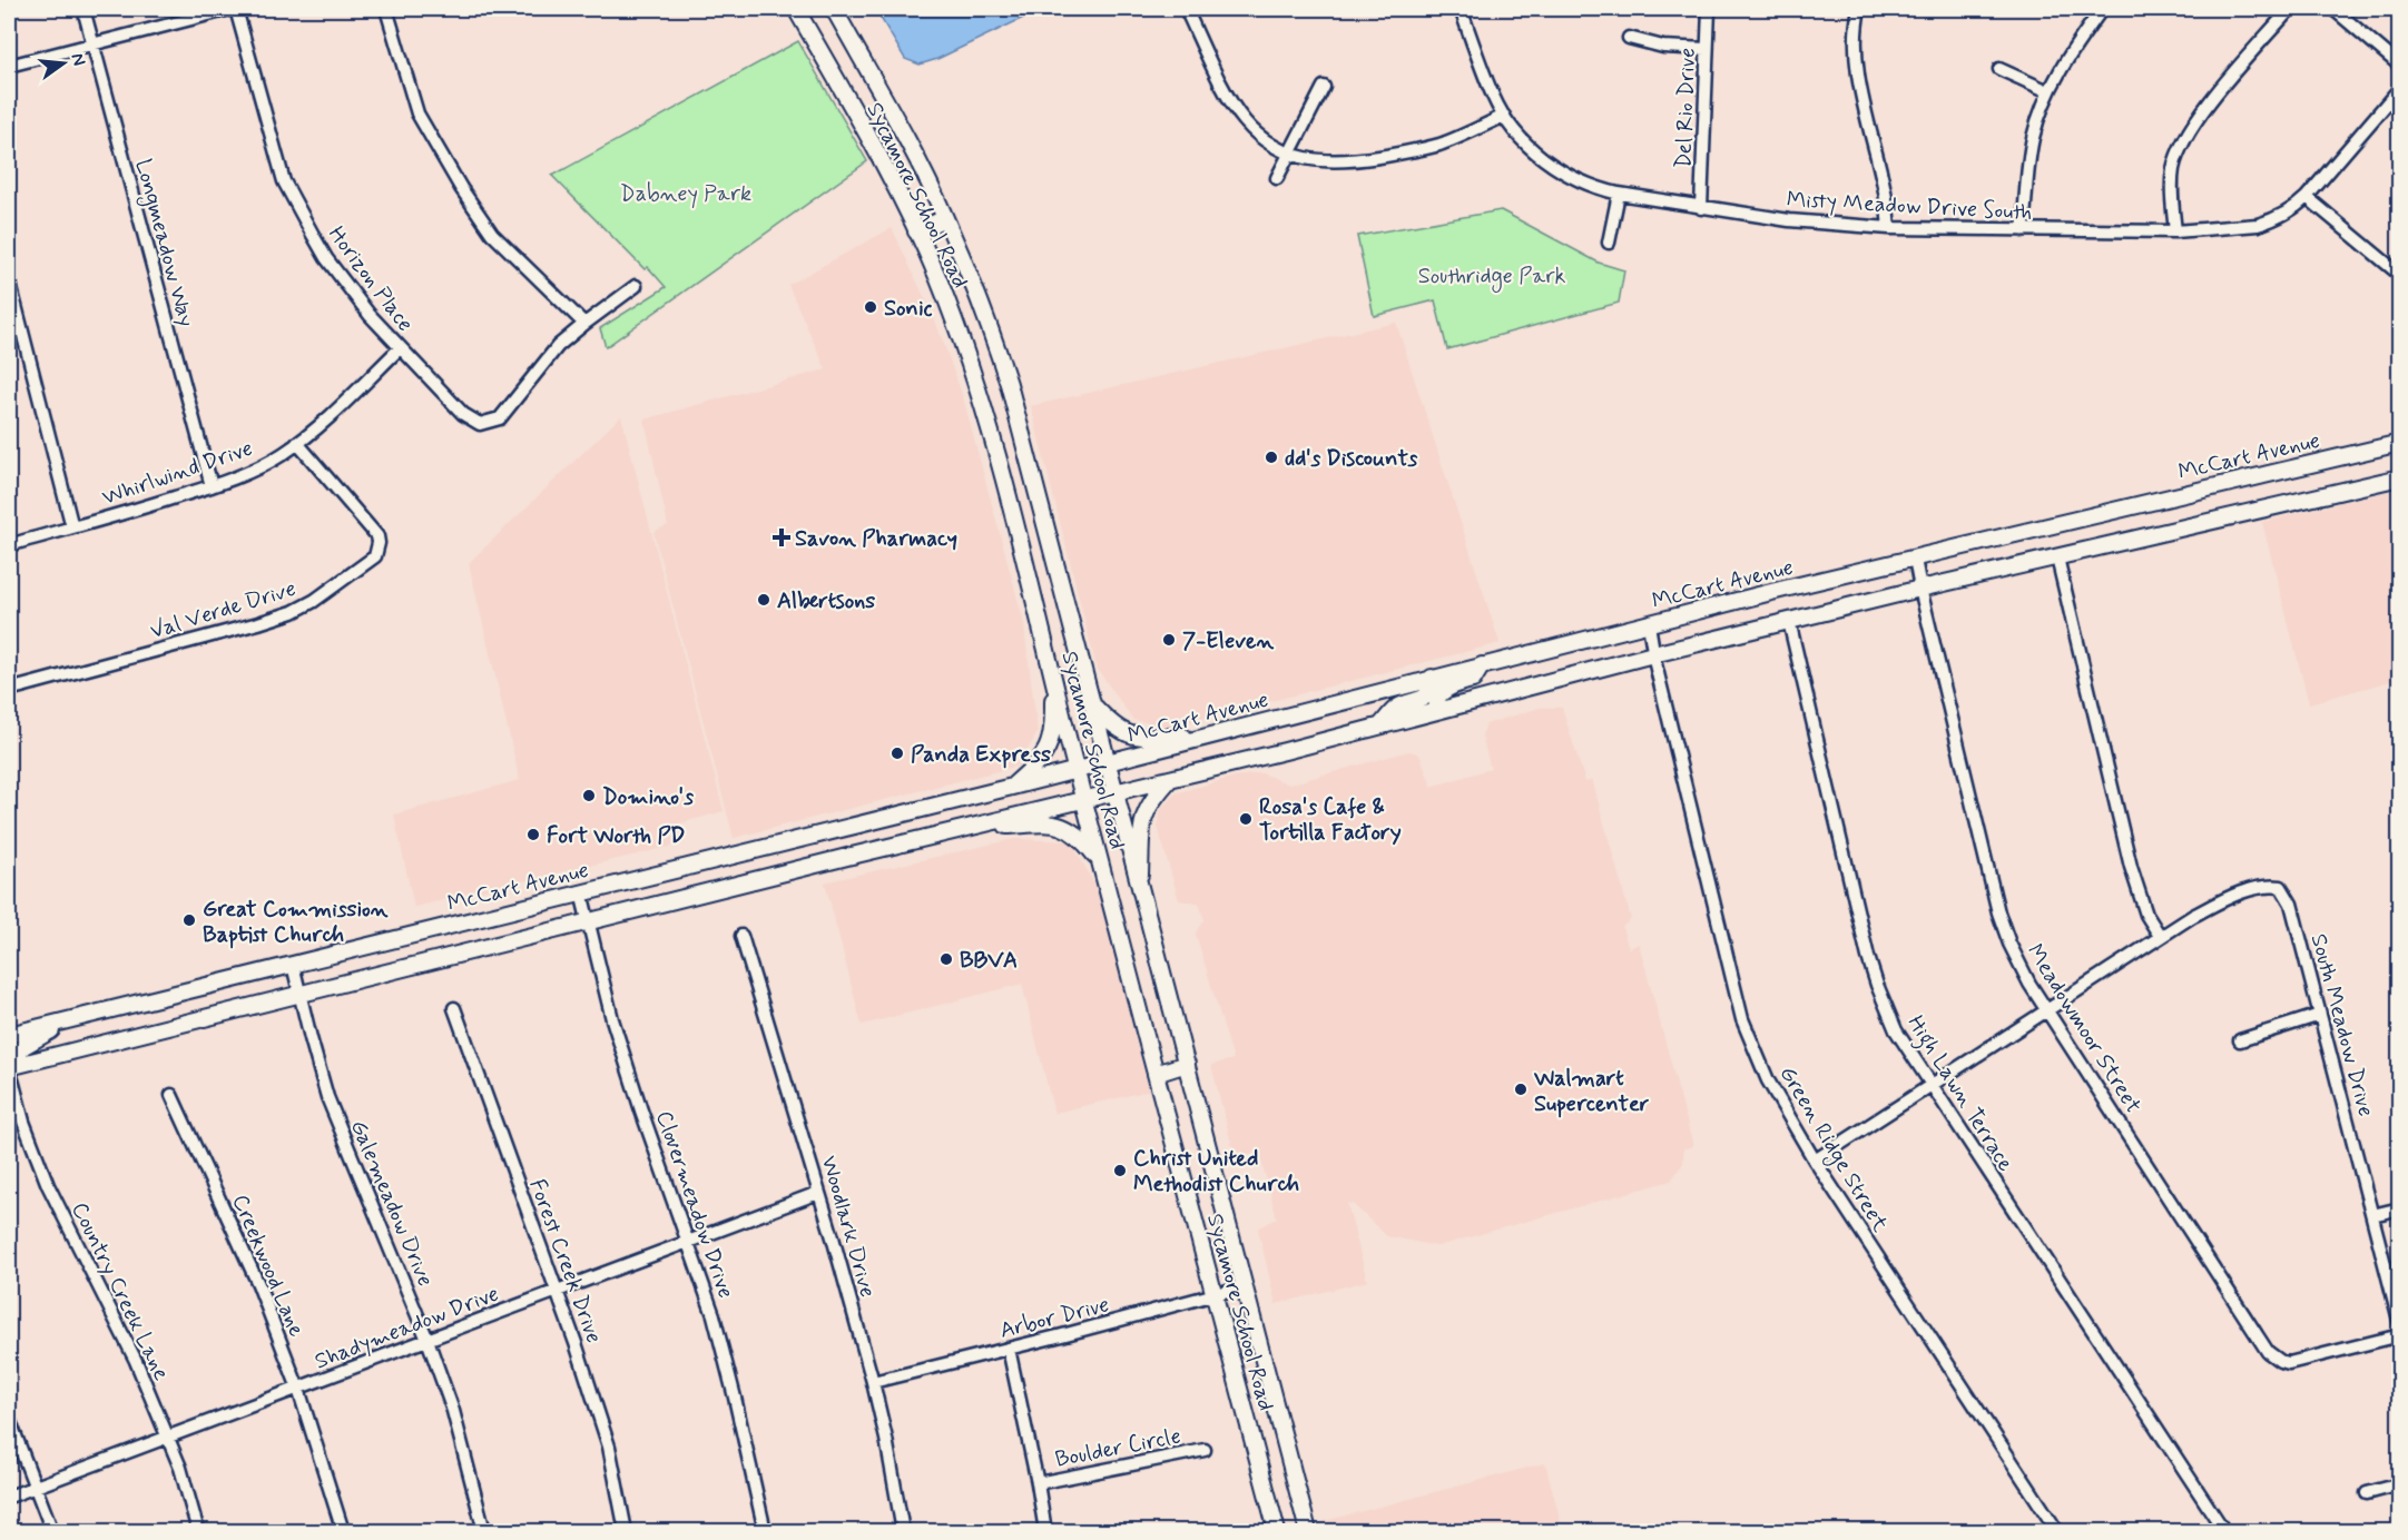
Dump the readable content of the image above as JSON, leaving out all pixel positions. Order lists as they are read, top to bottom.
{
  "streets": {
    "main road": ["Sycamore School Road", "McCart Avenue"],
    "street": [
      "Del Rio Drive",
      "Misty Meadow Drive South",
      "Longmeadow Way",
      "Horizon Place",
      "Whirlwind Drive",
      "Val Verde Drive",
      "South Meadow Drive",
      "Meadowmoor Street",
      "High Lawn Terrace",
      "Green Ridge Street",
      "Galemeadow Drive",
      "Clovermeadow Drive",
      "Woodlark Drive",
      "Forest Creek Drive",
      "Creekwood Lane",
      "Country Creek Lane",
      "Arbor Drive",
      "Shadymeadow Drive",
      "Boulder Circle"
    ]
  },
  "crossings": [
    ["Del Rio Drive", "Misty Meadow Drive South"],
    ["Sycamore School Road", "McCart Avenue"],
    ["Sycamore School Road", "Arbor Drive"],
    ["Longmeadow Way", "Whirlwind Drive"],
    ["Horizon Place", "Whirlwind Drive"],
    ["McCart Avenue", "Meadowmoor Street"],
    ["McCart Avenue", "Green Ridge Street"],
    ["McCart Avenue", "Galemeadow Drive"],
    ["McCart Avenue", "Clovermeadow Drive"],
    ["Whirlwind Drive", "Val Verde Drive"],
    ["Galemeadow Drive", "Shadymeadow Drive"],
    ["Clovermeadow Drive", "Shadymeadow Drive"],
    ["Woodlark Drive", "Arbor Drive"],
    ["Woodlark Drive", "Shadymeadow Drive"],
    ["Forest Creek Drive", "Shadymeadow Drive"],
    ["Creekwood Lane", "Shadymeadow Drive"],
    ["Country Creek Lane", "Shadymeadow Drive"]
  ],
  "parks": ["Dabney Park", "Southridge Park"],
  "places": {
    "other": [
      "Sonic",
      "dd's Discounts",
      "Albertsons",
      "7-Eleven",
      "Panda Express",
      "Domino's",
      "Rosa's Cafe & Tortilla Factory",
      "Fort Worth PD",
      "Great Commission Baptist Church",
      "BBVA",
      "Walmart Supercenter",
      "Christ United Methodist Church"
    ],
    "health": ["Savon Pharmacy"]
  },
  "north": "right"
}
